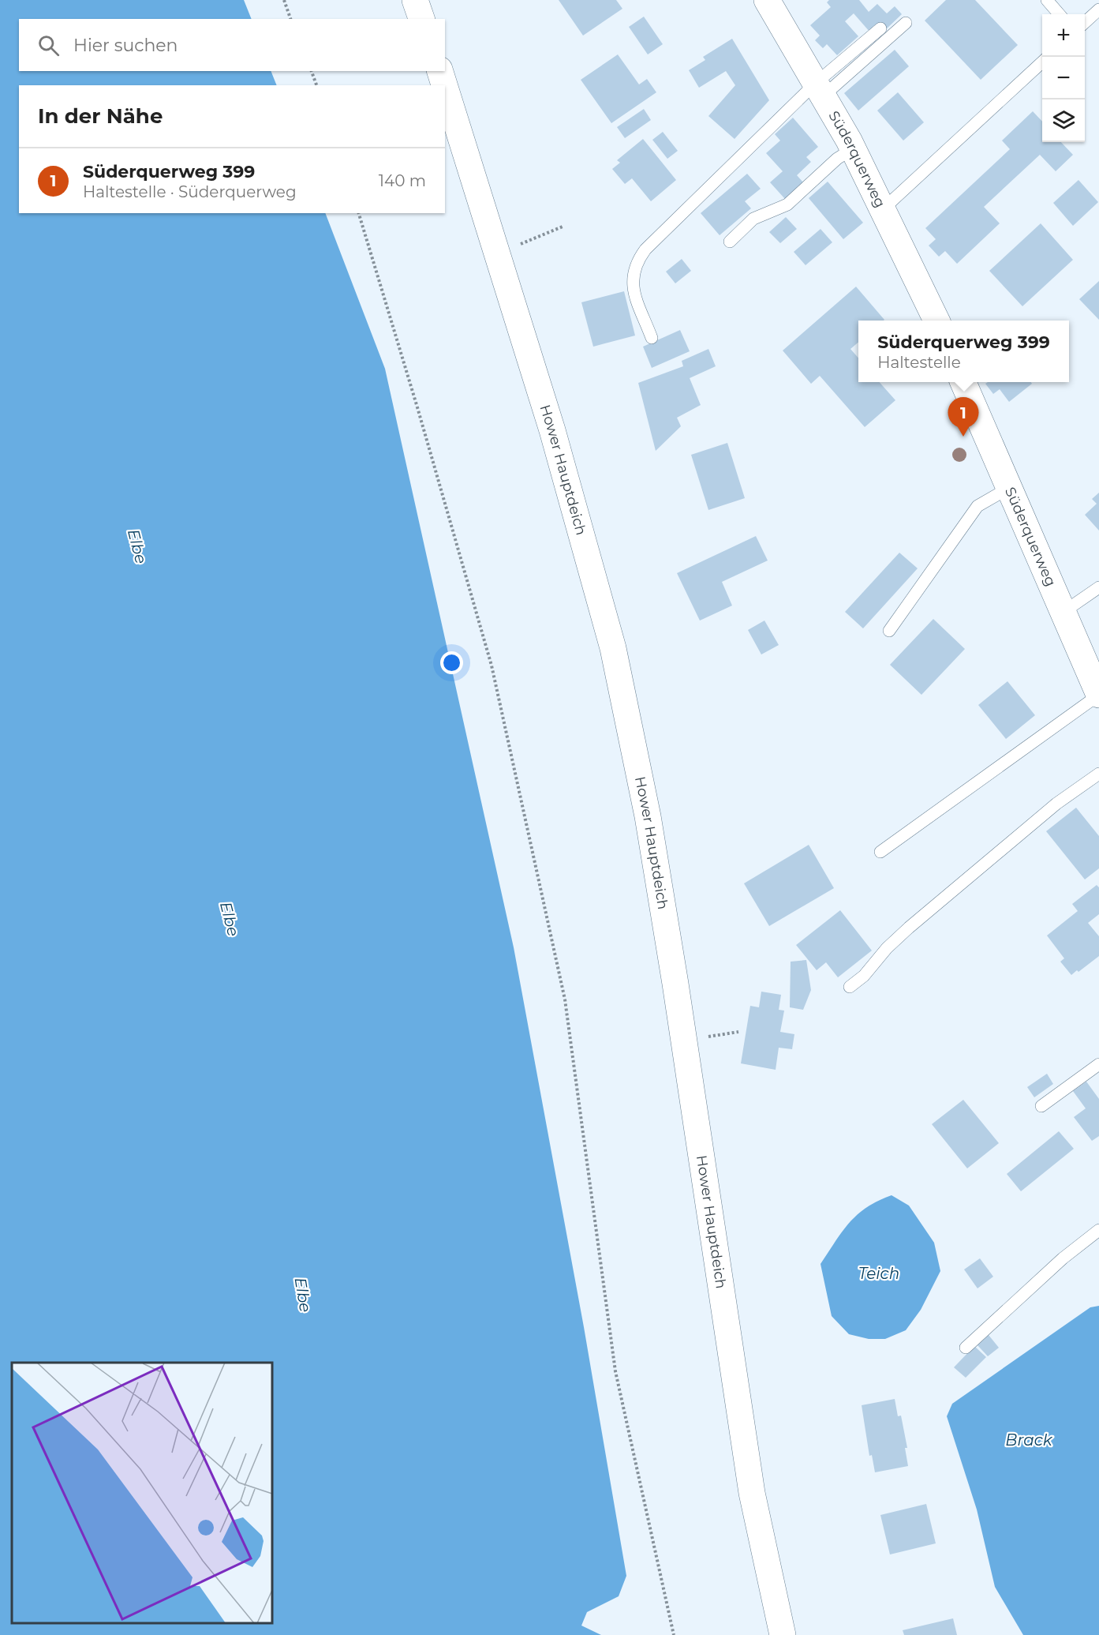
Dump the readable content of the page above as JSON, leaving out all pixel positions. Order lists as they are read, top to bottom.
{
  "streets": {
    "street": ["Süderquerweg", "Hower Hauptdeich"]
  },
  "water": ["Elbe", "Teich", "Brack"],
  "page": {
    "map_buttons": ["+", "−"],
    "search": "Hier suchen",
    "heading": "In der Nähe",
    "list": [
      {
        "mark": "1",
        "name": "Süderquerweg 399",
        "note": "Haltestelle · Süderquerweg",
        "value": "140 m"
      }
    ],
    "popup": ["Süderquerweg 399", "Haltestelle"],
    "pins": "1"
  }
}
